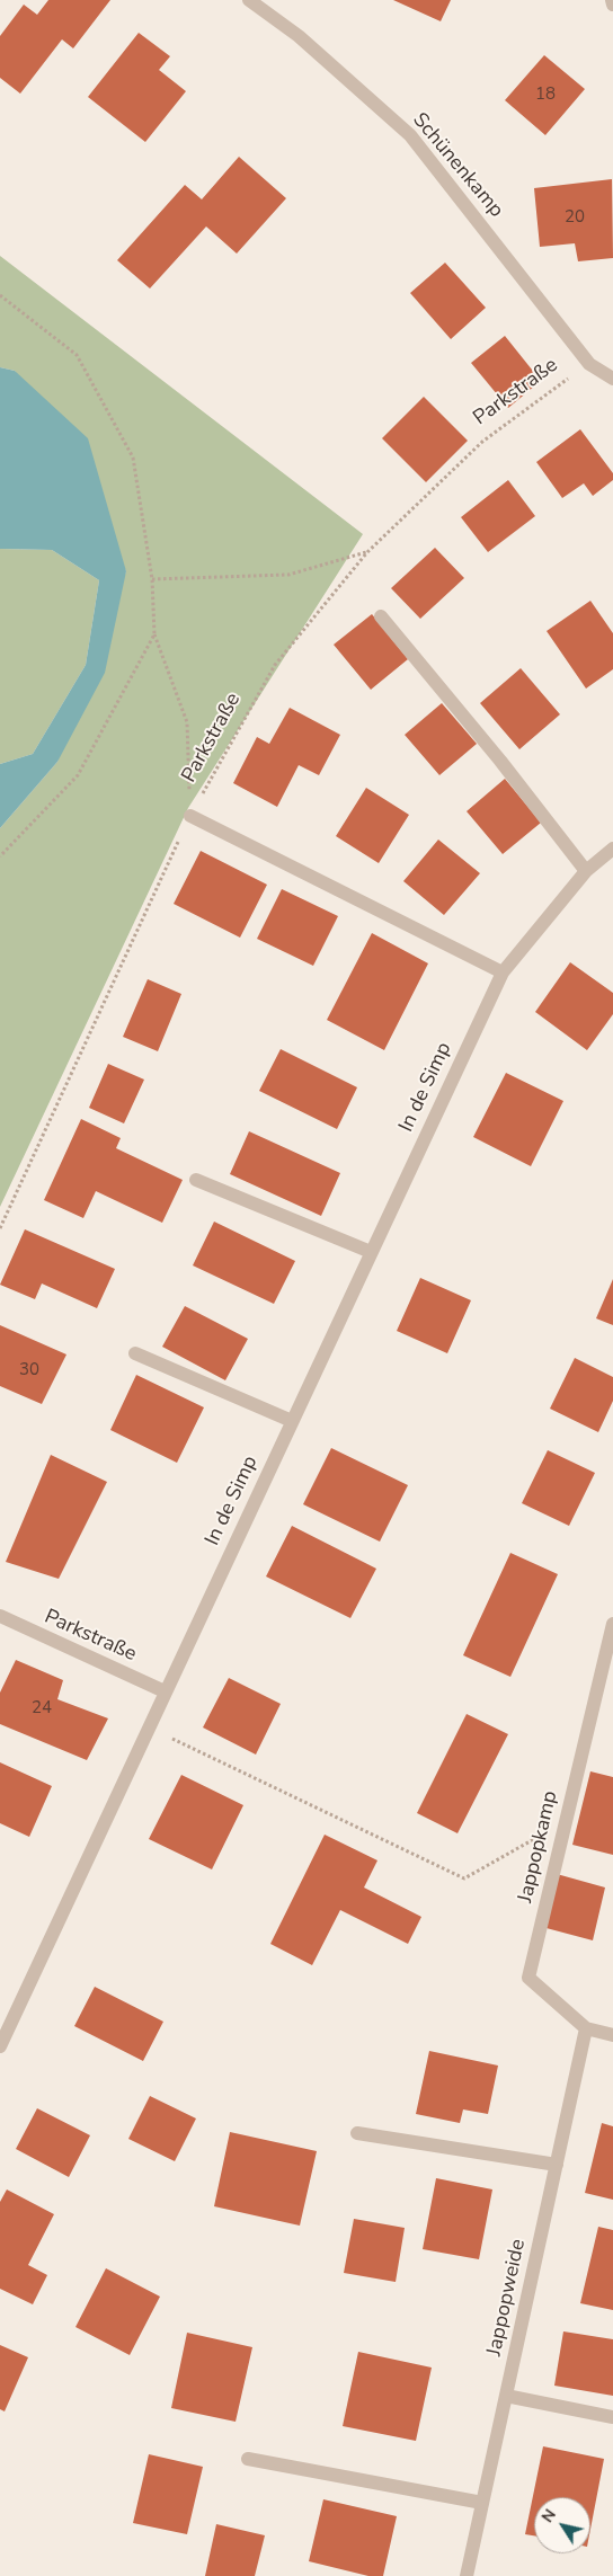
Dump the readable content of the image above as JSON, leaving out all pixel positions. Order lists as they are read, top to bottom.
{
  "streets": {
    "street": [
      "Schünenkamp",
      "Parkstraße",
      "In de Simp",
      "Jappopkamp",
      "Jappopweide"
    ]
  },
  "crossings": [
    ["Schünenkamp", "Parkstraße"],
    ["Parkstraße", "In de Simp"],
    ["Jappopkamp", "Jappopweide"]
  ],
  "house_numbers": [
    "18",
    "20",
    "30",
    "24"
  ],
  "north": "top left"
}
